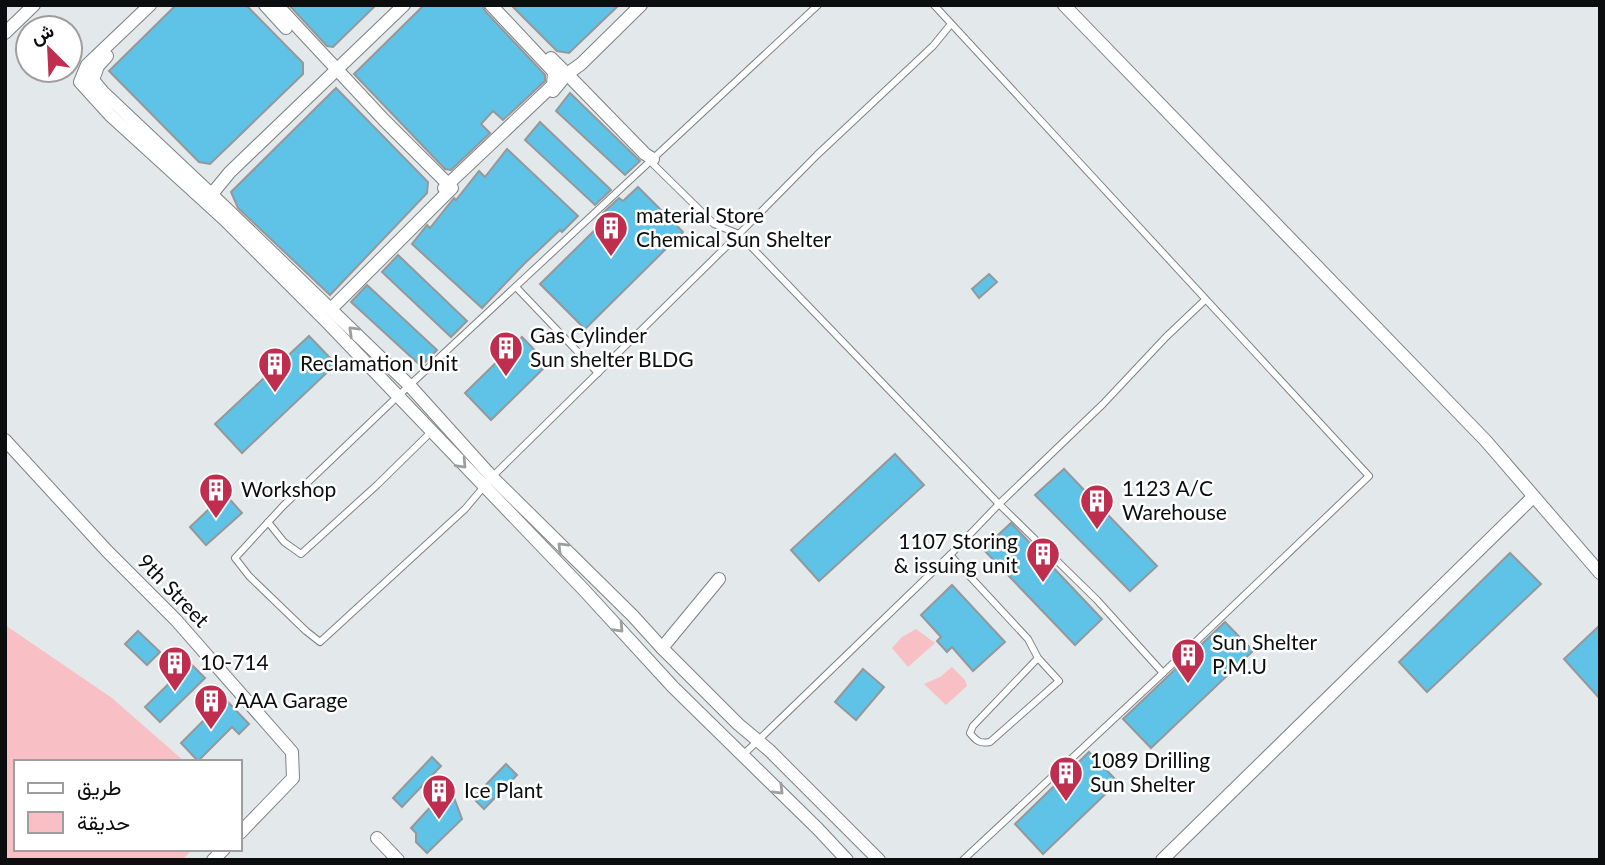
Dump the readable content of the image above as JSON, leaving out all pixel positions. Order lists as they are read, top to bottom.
{
  "streets": {
    "street": ["9th Street"]
  },
  "places": {
    "building": [
      "material Store Chemical Sun Shelter",
      "Gas Cylinder Sun shelter BLDG",
      "Reclamation Unit",
      "Workshop",
      "1123 A/C Warehouse",
      "1107 Storing & issuing unit",
      "Sun Shelter P.M.U",
      "10-714",
      "AAA Garage",
      "1089 Drilling Sun Shelter",
      "Ice Plant"
    ]
  },
  "legend": ["طريق", "حديقة"],
  "north": "top left"
}
